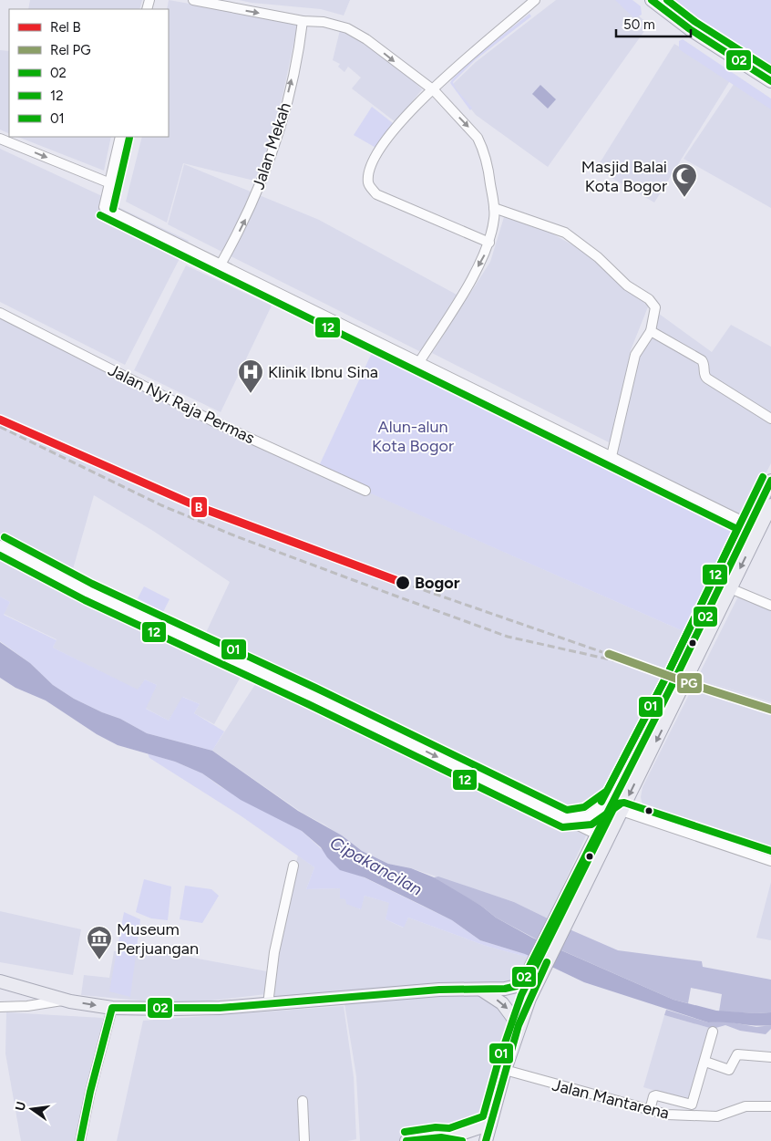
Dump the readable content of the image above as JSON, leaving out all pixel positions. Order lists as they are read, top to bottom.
{
  "streets": {
    "street": ["Jalan Mekah", "Jalan Nyi Raja Permas", "Jalan Mantarena"]
  },
  "one_way": ["Jalan Mekah"],
  "water": ["Cipakancilan"],
  "parks": ["Alun-alun Kota Bogor"],
  "places": {
    "mosque": ["Masjid Balai Kota Bogor"],
    "hospital": ["Klinik Ibnu Sina"],
    "other": ["Bogor"],
    "museum": ["Museum Perjuangan"]
  },
  "lines": [
    "transit line 02",
    "transit line 01",
    "transit line 12",
    "rail line B",
    "rail line PG"
  ],
  "legend": [
    "Rel B",
    "Rel PG",
    "02",
    "12",
    "01"
  ],
  "scale_bar": "50 m",
  "north": "left"
}
